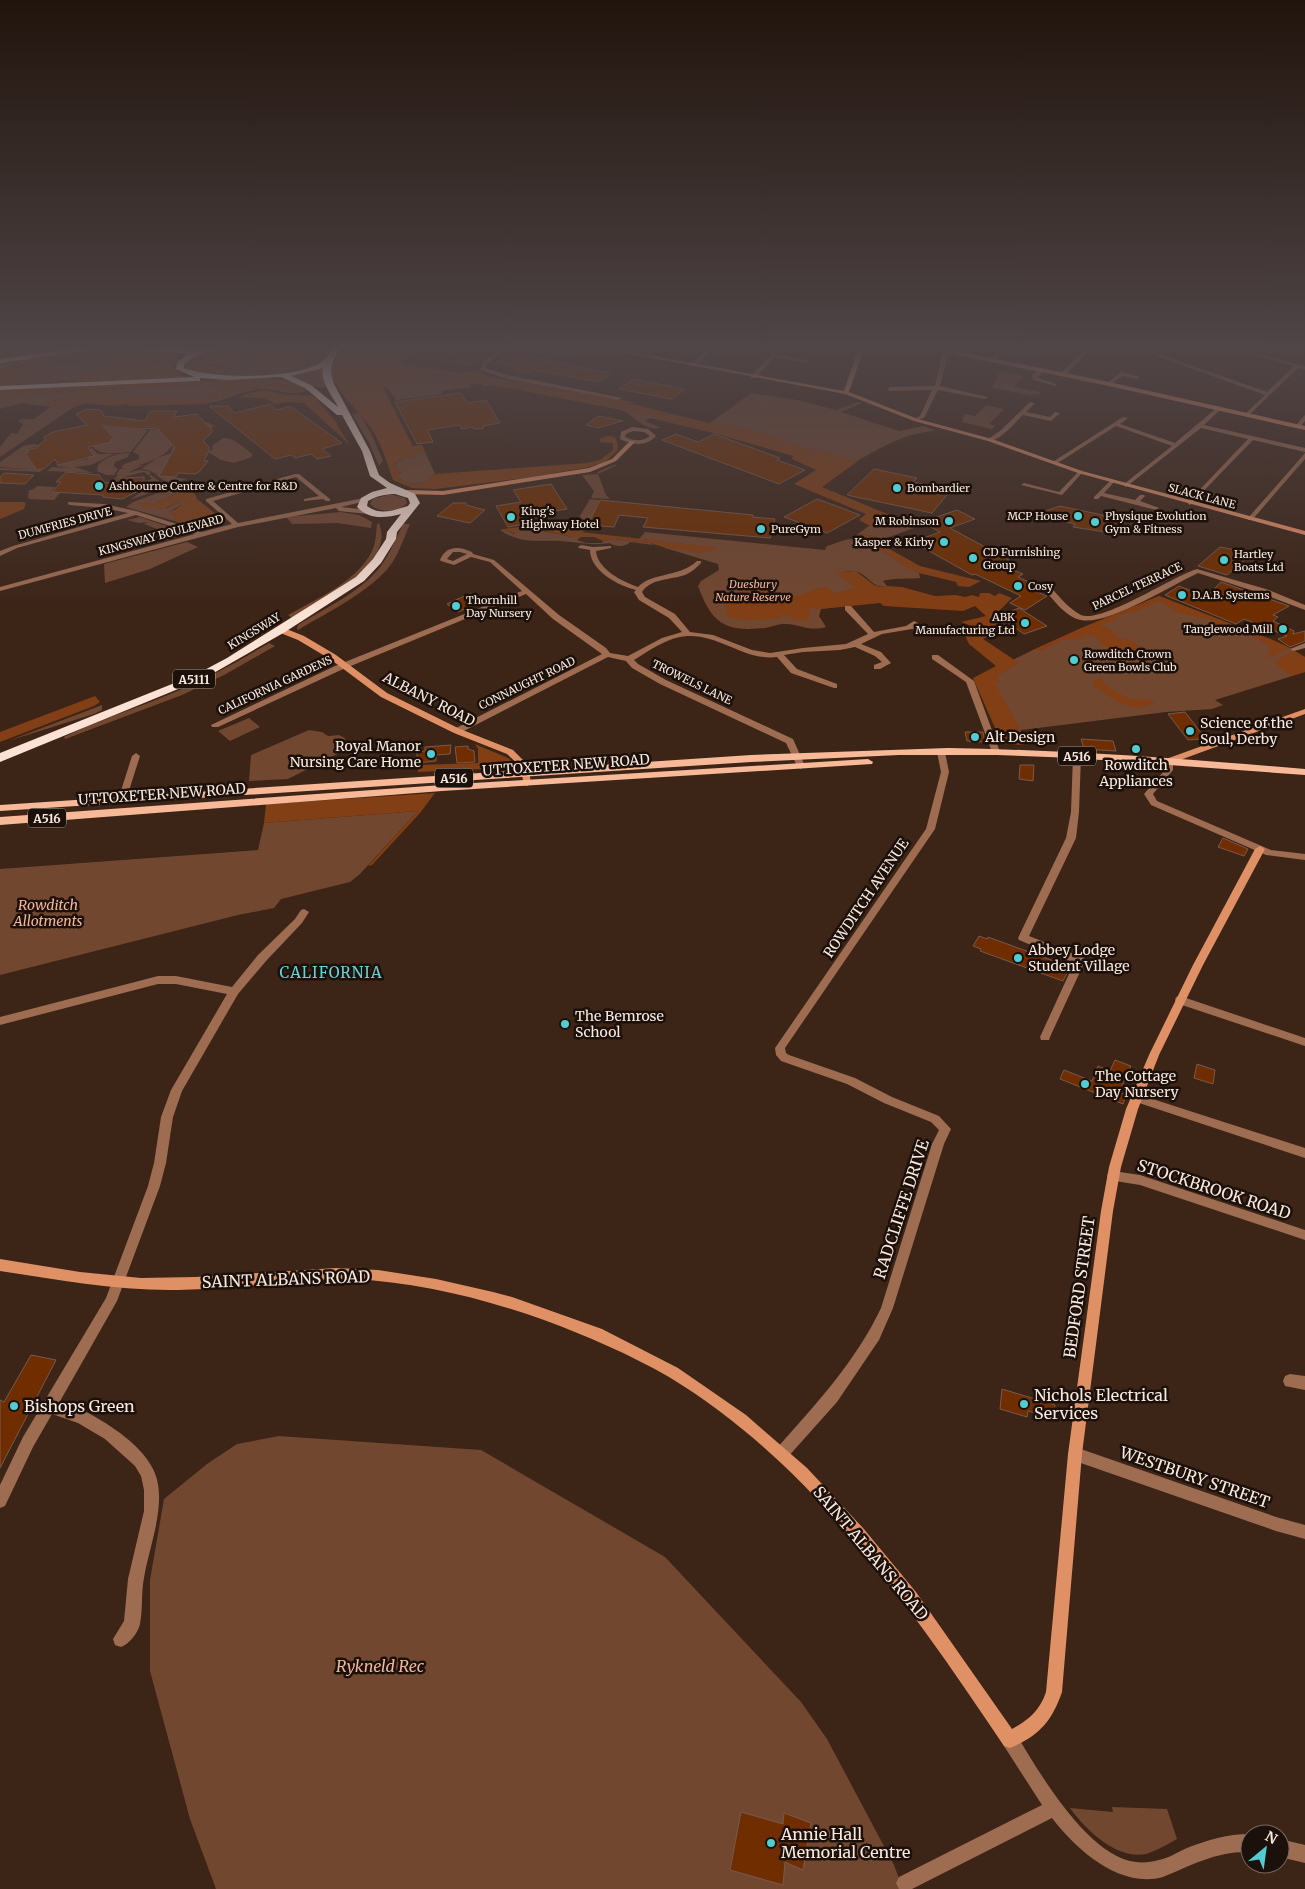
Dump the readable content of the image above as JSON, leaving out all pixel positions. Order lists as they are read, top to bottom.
{
  "streets": {
    "highway": ["KINGSWAY", "A5111"],
    "main road": ["A516", "UTTOXETER NEW ROAD"],
    "street": [
      "SLACK LANE",
      "DUMFRIES DRIVE",
      "KINGSWAY BOULEVARD",
      "PARCEL TERRACE",
      "TROWELS LANE",
      "CONNAUGHT ROAD",
      "CALIFORNIA GARDENS",
      "ALBANY ROAD",
      "ROWDITCH AVENUE",
      "STOCKBROOK ROAD",
      "RADCLIFFE DRIVE",
      "SAINT ALBANS ROAD",
      "BEDFORD STREET",
      "WESTBURY STREET"
    ]
  },
  "crossings": [
    ["KINGSWAY", "ALBANY ROAD"],
    ["TROWELS LANE", "UTTOXETER NEW ROAD"],
    ["CONNAUGHT ROAD", "ALBANY ROAD"],
    ["CALIFORNIA GARDENS", "ALBANY ROAD"],
    ["ALBANY ROAD", "UTTOXETER NEW ROAD"],
    ["UTTOXETER NEW ROAD", "ROWDITCH AVENUE"],
    ["ROWDITCH AVENUE", "RADCLIFFE DRIVE"],
    ["STOCKBROOK ROAD", "BEDFORD STREET"],
    ["RADCLIFFE DRIVE", "SAINT ALBANS ROAD"],
    ["SAINT ALBANS ROAD", "BEDFORD STREET"],
    ["BEDFORD STREET", "WESTBURY STREET"]
  ],
  "districts": ["CALIFORNIA"],
  "parks": ["Duesbury Nature Reserve", "Rowditch Allotments", "Rykneld Rec"],
  "places": [
    "Ashbourne Centre & Centre for R&D",
    "Bombardier",
    "MCP House",
    "King's Highway Hotel",
    "M Robinson",
    "Physique Evolution Gym & Fitness",
    "PureGym",
    "Kasper & Kirby",
    "CD Furnishing Group",
    "Hartley Boats Ltd",
    "Cosy",
    "D.A.B. Systems",
    "Thornhill Day Nursery",
    "ABK Manufacturing Ltd",
    "Tanglewood Mill",
    "Rowditch Crown Green Bowls Club",
    "Science of the Soul, Derby",
    "Alt Design",
    "Rowditch Appliances",
    "Royal Manor Nursing Care Home",
    "Abbey Lodge Student Village",
    "The Bemrose School",
    "The Cottage Day Nursery",
    "Nichols Electrical Services",
    "Bishops Green",
    "Annie Hall Memorial Centre"
  ],
  "north": "top right"
}
